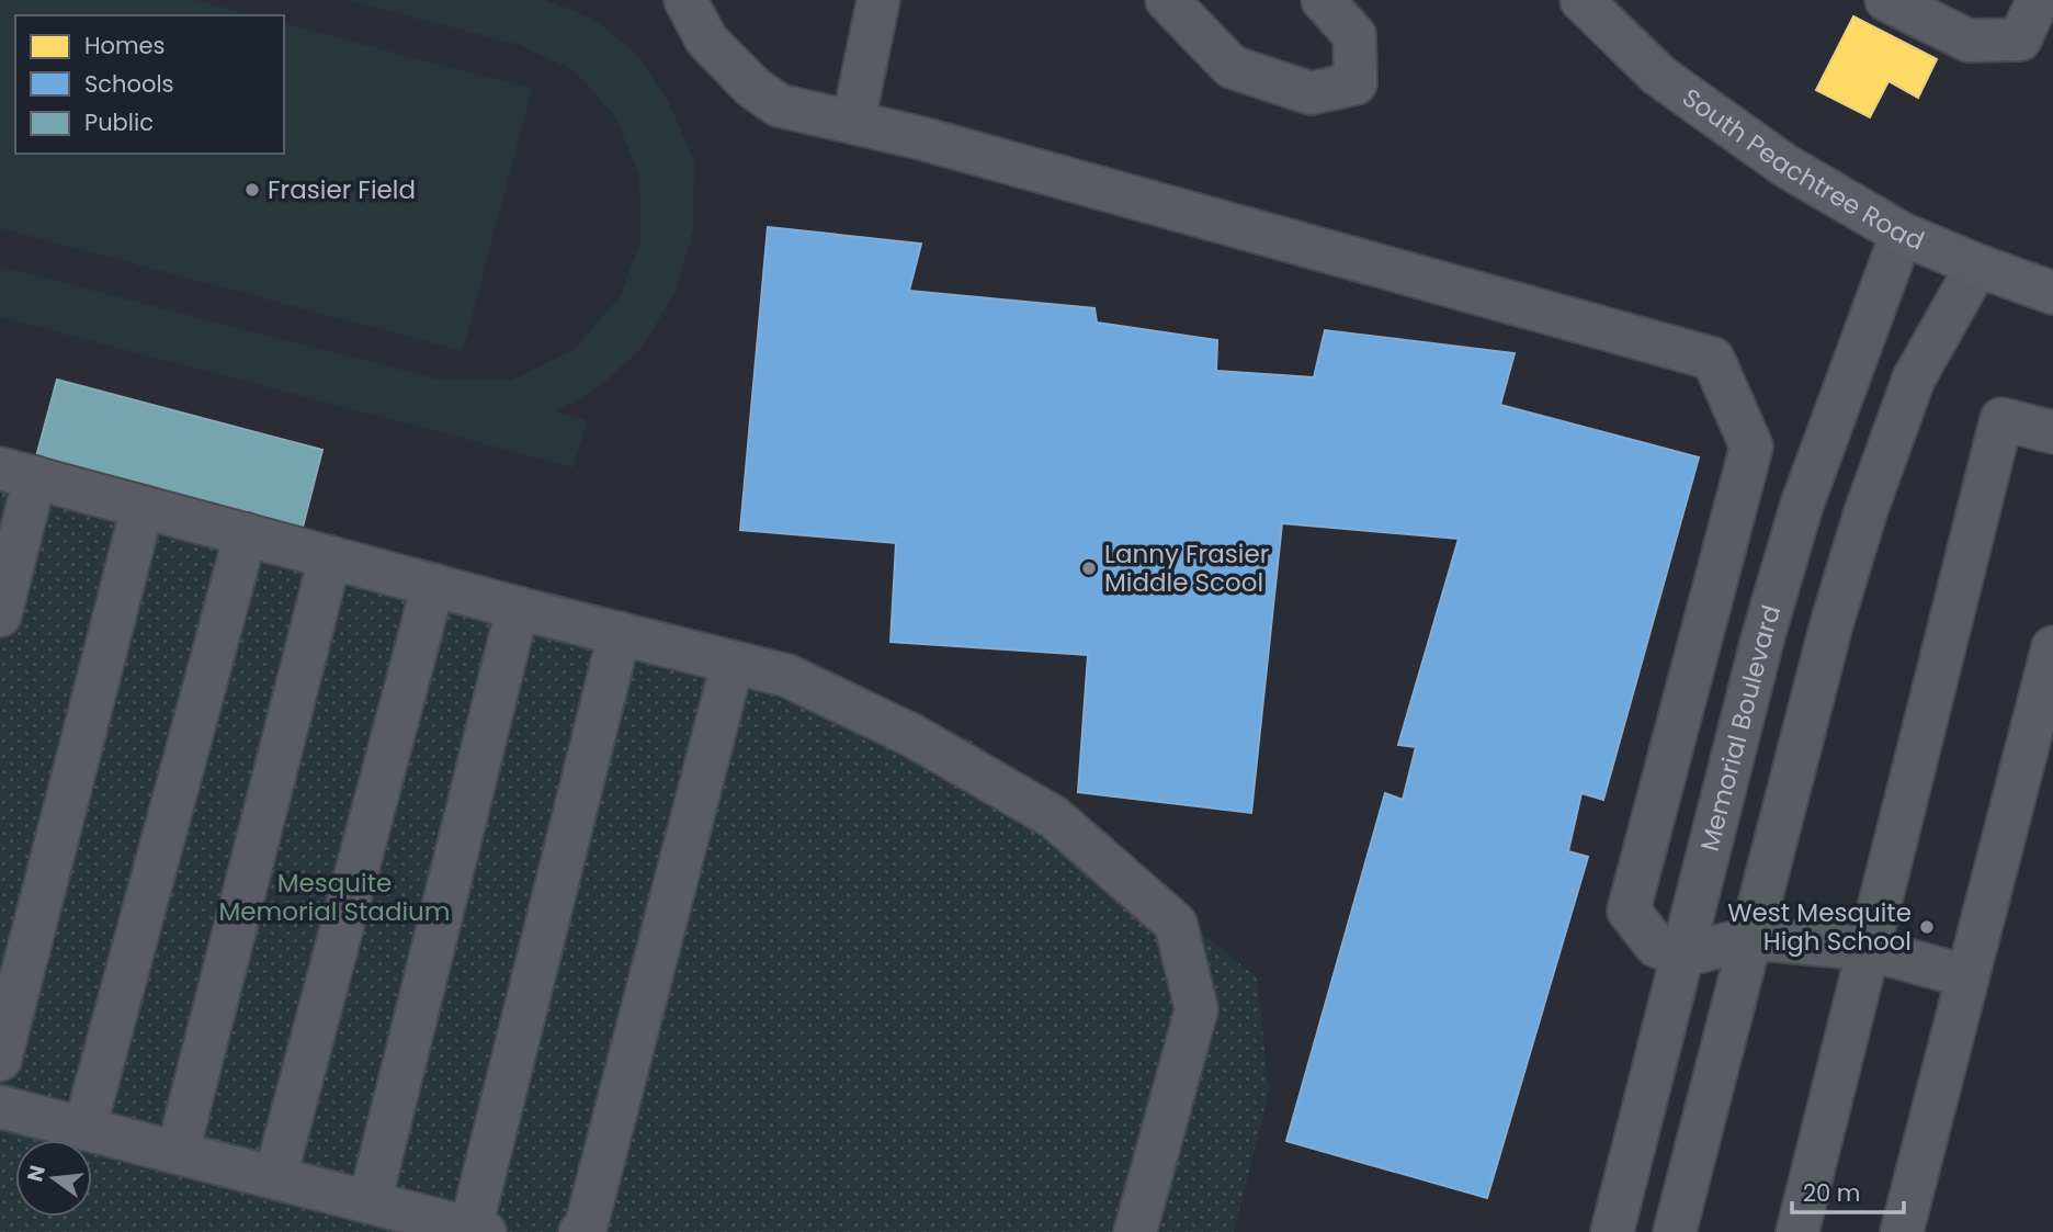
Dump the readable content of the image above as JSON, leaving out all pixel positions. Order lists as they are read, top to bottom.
{
  "streets": {
    "main road": ["South Peachtree Road"],
    "street": ["Memorial Boulevard"]
  },
  "crossings": [
    ["South Peachtree Road", "Memorial Boulevard"]
  ],
  "parks": ["Mesquite Memorial Stadium"],
  "places": ["Frasier Field", "Lanny Frasier Middle Scool", "West Mesquite High School"],
  "legend": ["Homes", "Schools", "Public"],
  "scale_bar": "20 m",
  "north": "left"
}
